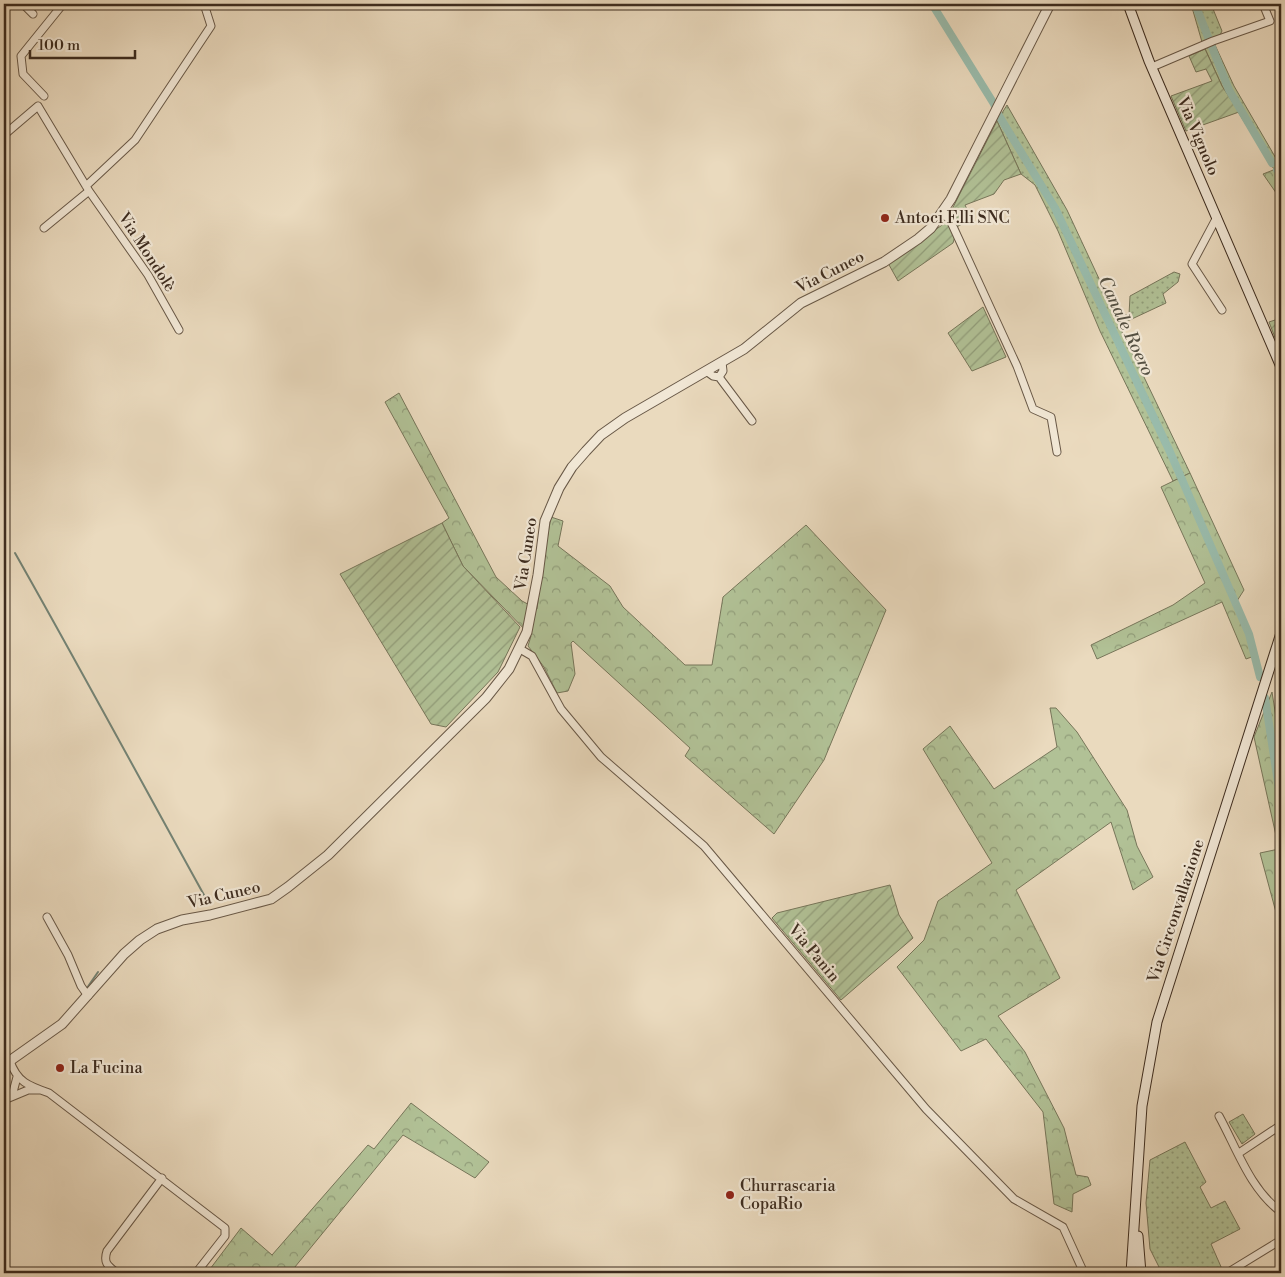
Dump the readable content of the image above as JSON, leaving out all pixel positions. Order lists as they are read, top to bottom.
{
  "streets": {
    "street": [
      "Via Vignolo",
      "Via Mondolè",
      "Via Cuneo",
      "Via Circonvallazione",
      "Via Panin"
    ]
  },
  "crossings": [
    ["Via Cuneo", "Via Panin"]
  ],
  "water": ["Canale Roero"],
  "places": ["Antoci F.lli SNC", "La Fucina", "Churrascaria CopaRio"],
  "scale_bar": "100 m"
}
